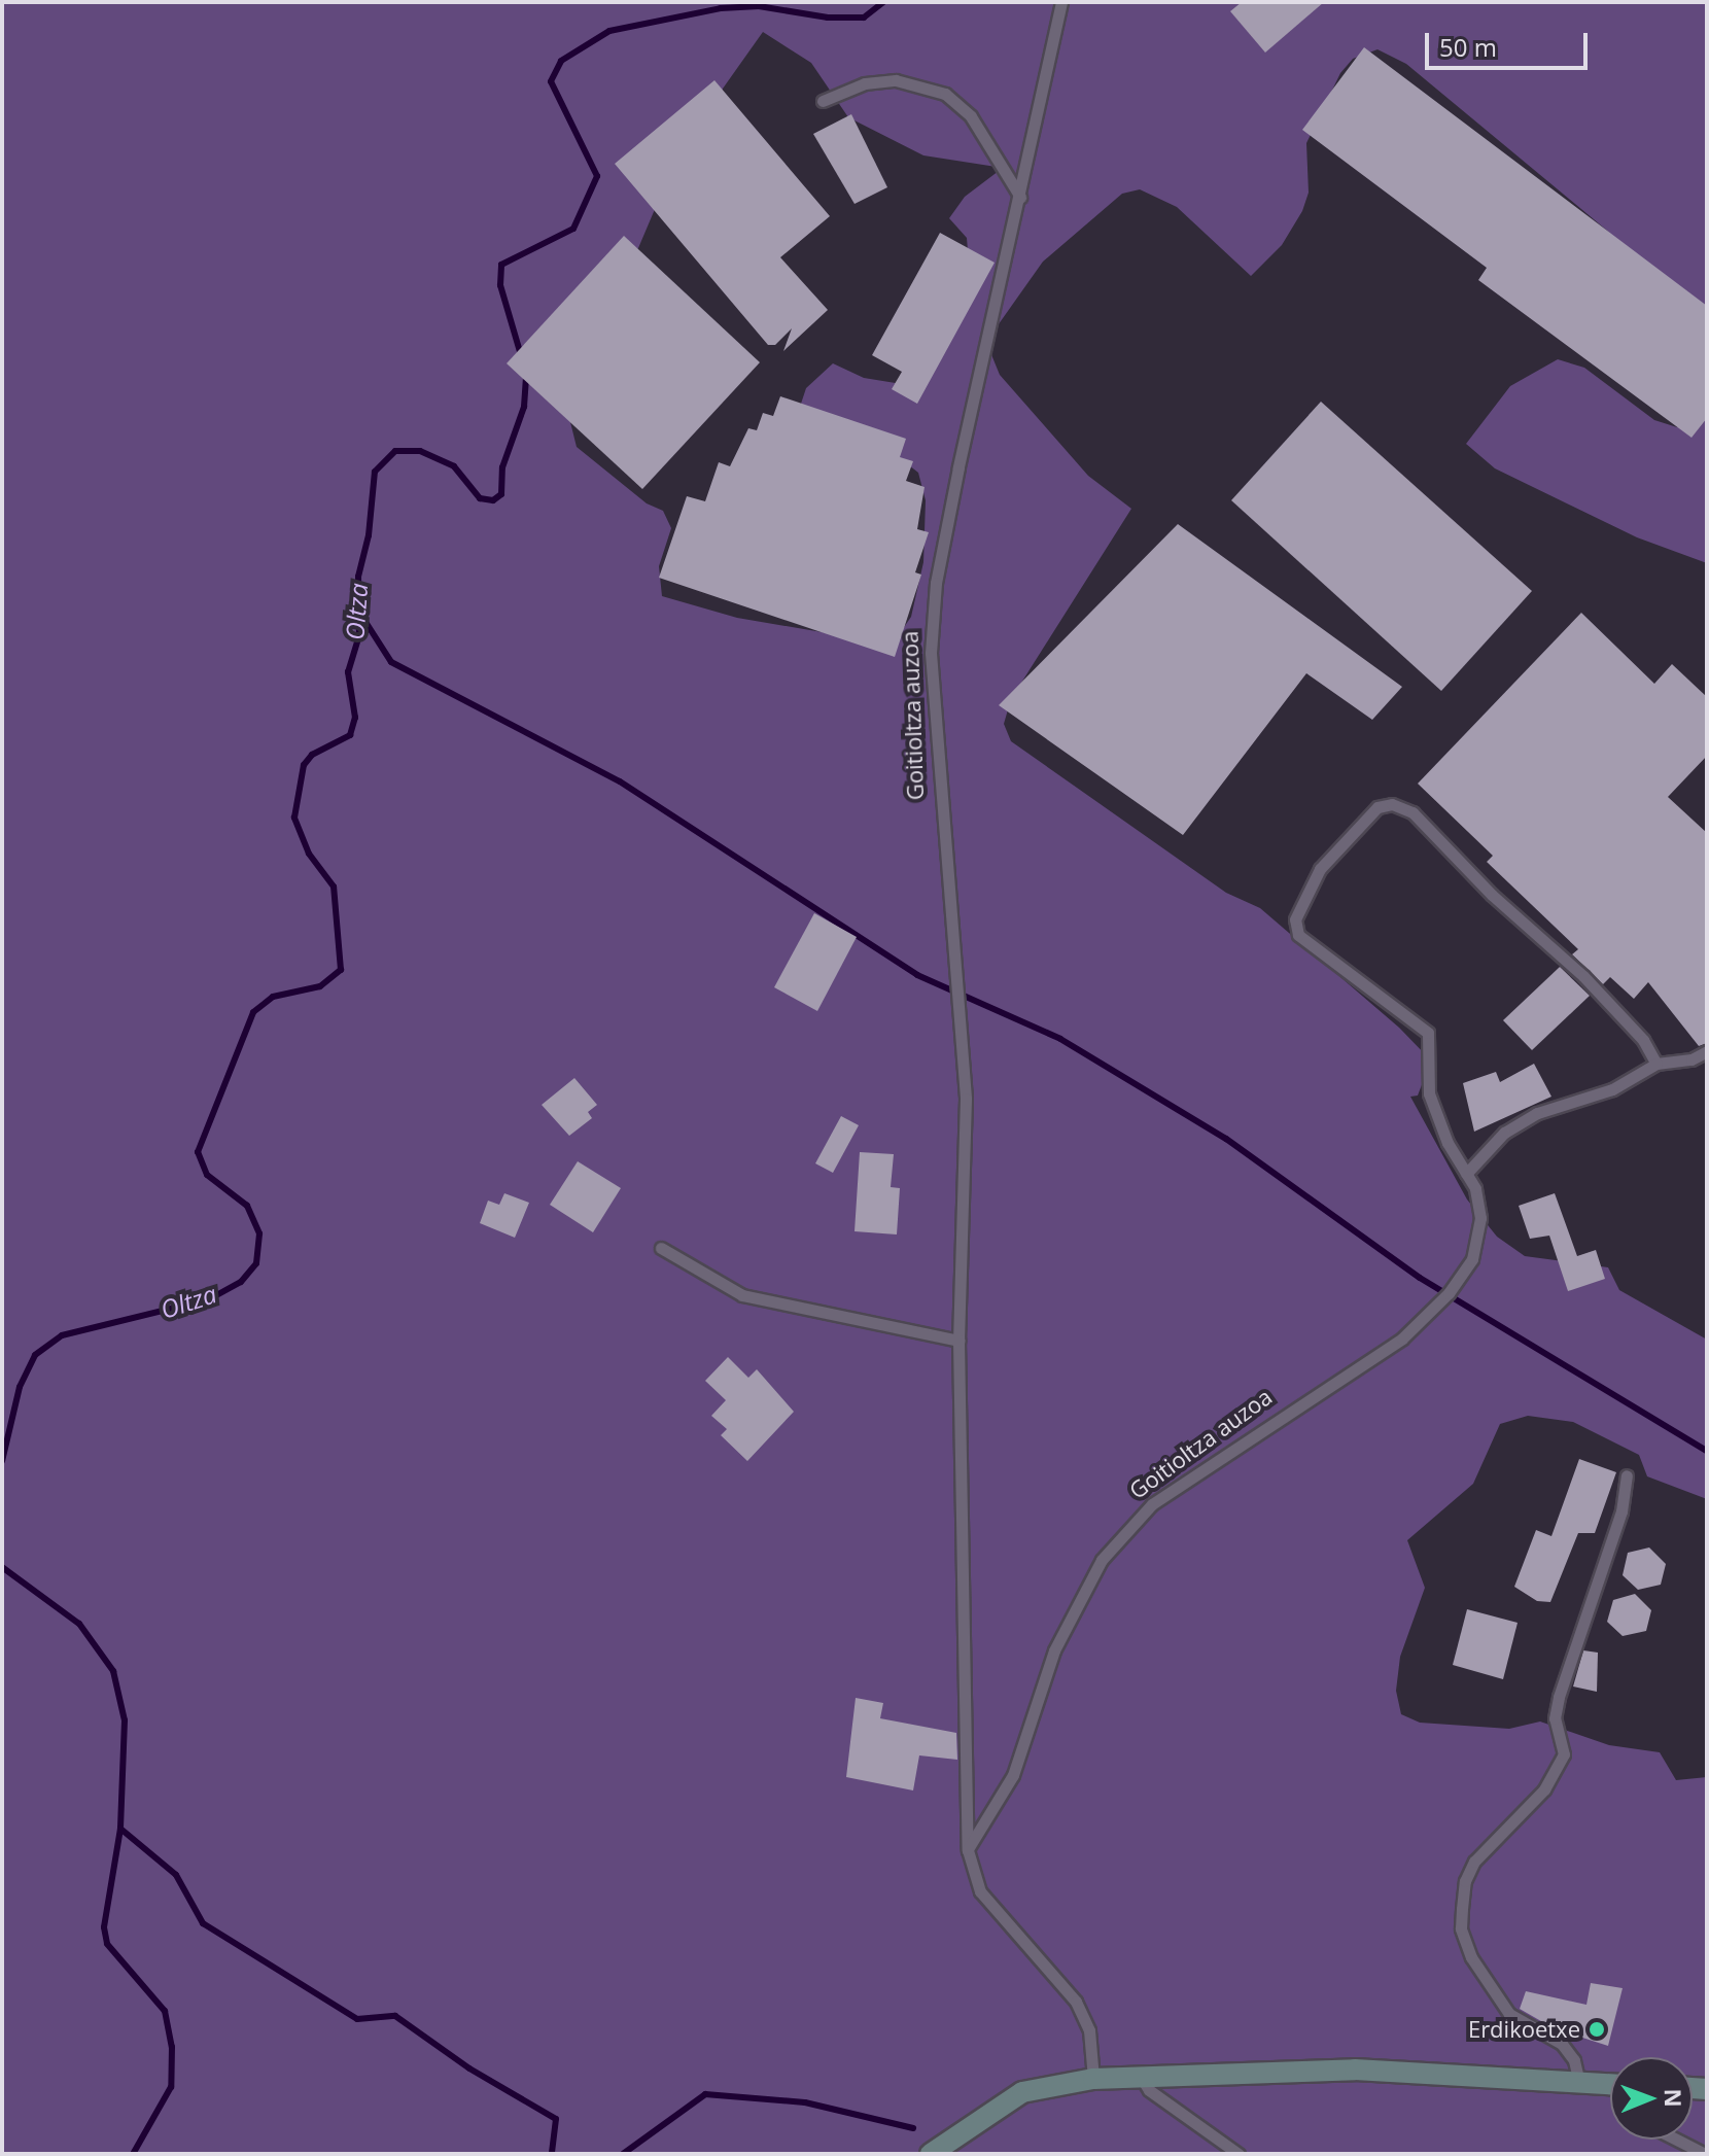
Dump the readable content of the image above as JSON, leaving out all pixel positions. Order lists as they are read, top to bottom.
{
  "streets": {
    "lane": ["Goitioltza auzoa"]
  },
  "water": ["Oltza"],
  "places": ["Erdikoetxe"],
  "scale_bar": "50 m",
  "north": "right"
}
